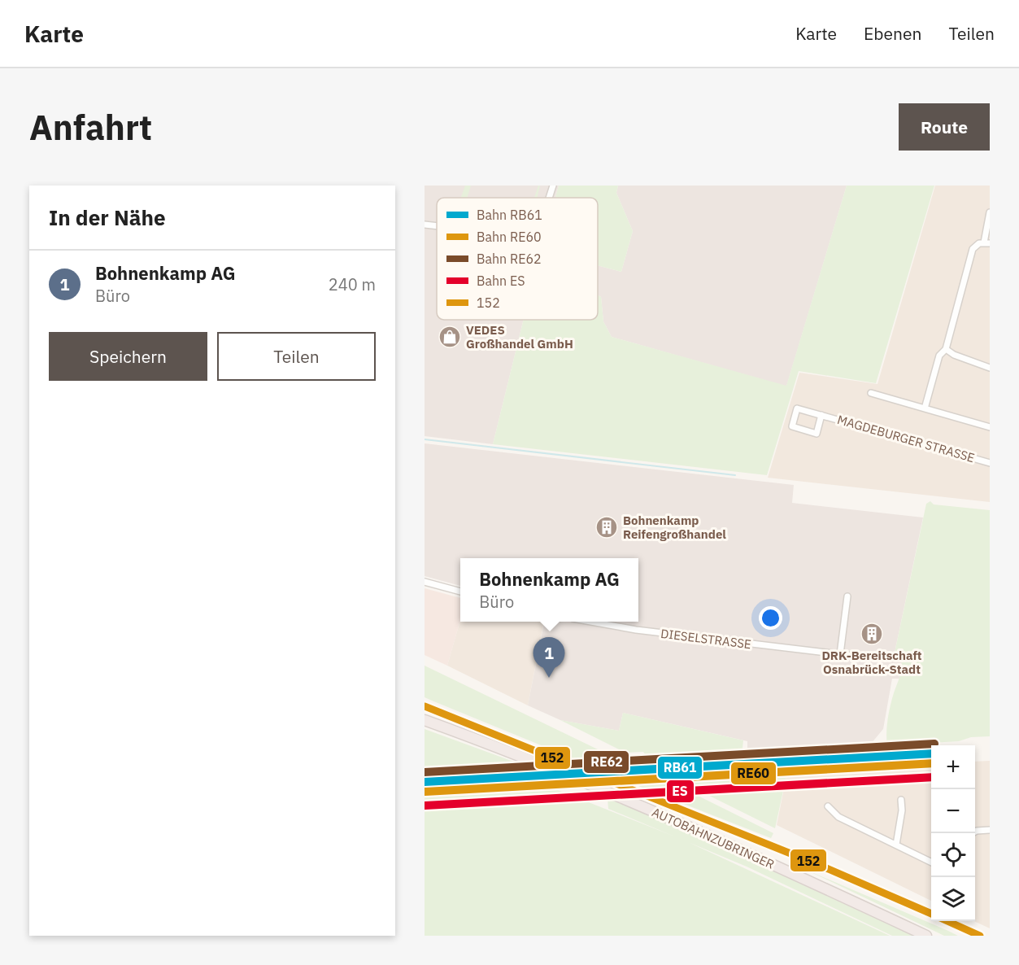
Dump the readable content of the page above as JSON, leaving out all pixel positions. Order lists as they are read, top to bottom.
{
  "streets": {
    "highway": ["AUTOBAHNZUBRINGER"],
    "street": ["MAGDEBURGER STRASSE", "DIESELSTRASSE"]
  },
  "places": {
    "shop": ["VEDES Großhandel GmbH"],
    "building": ["Bohnenkamp Reifengroßhandel", "DRK-Bereitschaft Osnabrück-Stadt"]
  },
  "lines": [
    "transit line 152",
    "rail line RE62",
    "rail line RB61",
    "rail line RE60",
    "rail line ES"
  ],
  "legend": [
    "Bahn RB61",
    "Bahn RE60",
    "Bahn RE62",
    "Bahn ES",
    "152"
  ],
  "page": {
    "header": "Karte",
    "nav": ["Karte", "Ebenen", "Teilen"],
    "buttons": [
      "Route",
      ["Speichern", "Teilen"]
    ],
    "title": "Anfahrt",
    "heading": "In der Nähe",
    "list": [
      {
        "mark": "1",
        "name": "Bohnenkamp AG",
        "note": "Büro",
        "value": "240 m"
      }
    ],
    "popup": ["Bohnenkamp AG", "Büro"],
    "pins": "1",
    "map_buttons": ["+", "−"]
  }
}
